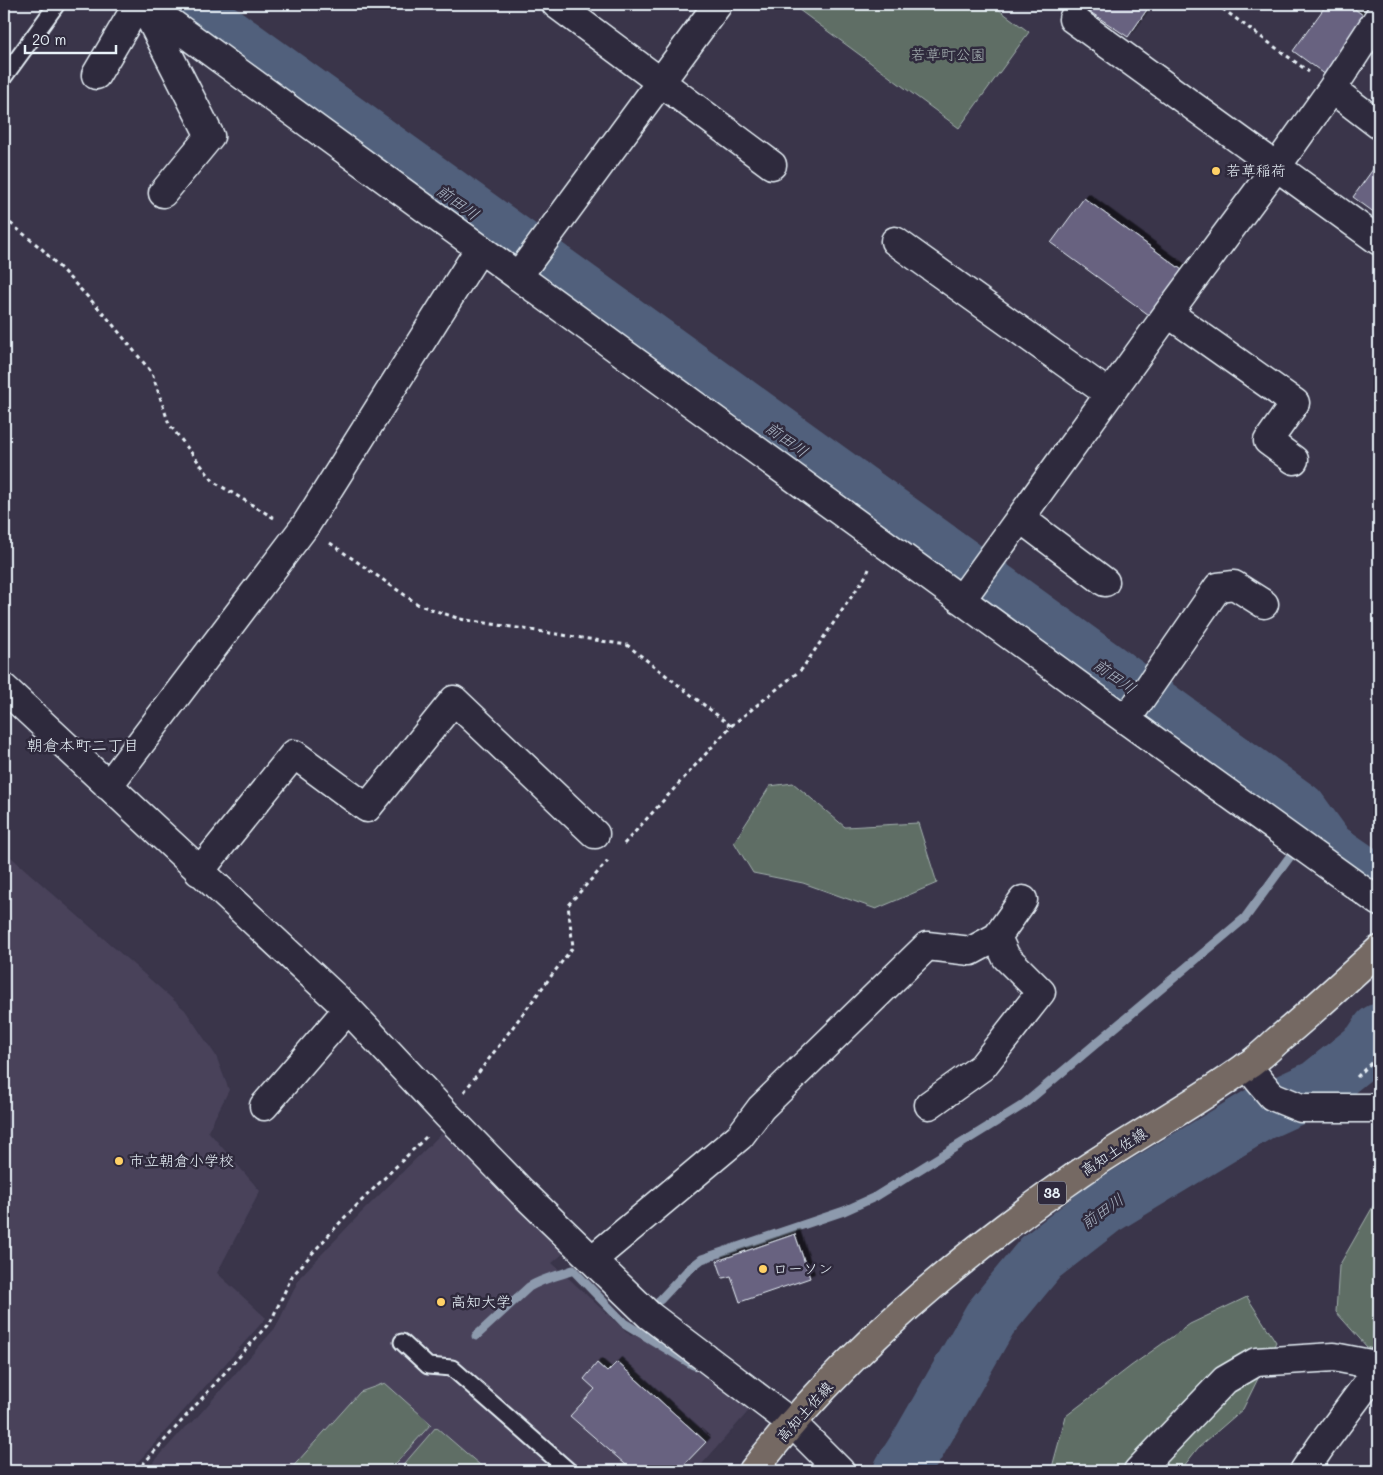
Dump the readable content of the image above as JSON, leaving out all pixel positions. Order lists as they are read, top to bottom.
{
  "streets": {
    "main road": ["高知土佐線", "38"]
  },
  "districts": ["朝倉本町二丁目"],
  "water": ["前田川"],
  "parks": ["若草町公園"],
  "places": [
    "若草稲荷",
    "市立朝倉小学校",
    "ローソン",
    "高知大学"
  ],
  "scale_bar": "20 m"
}
